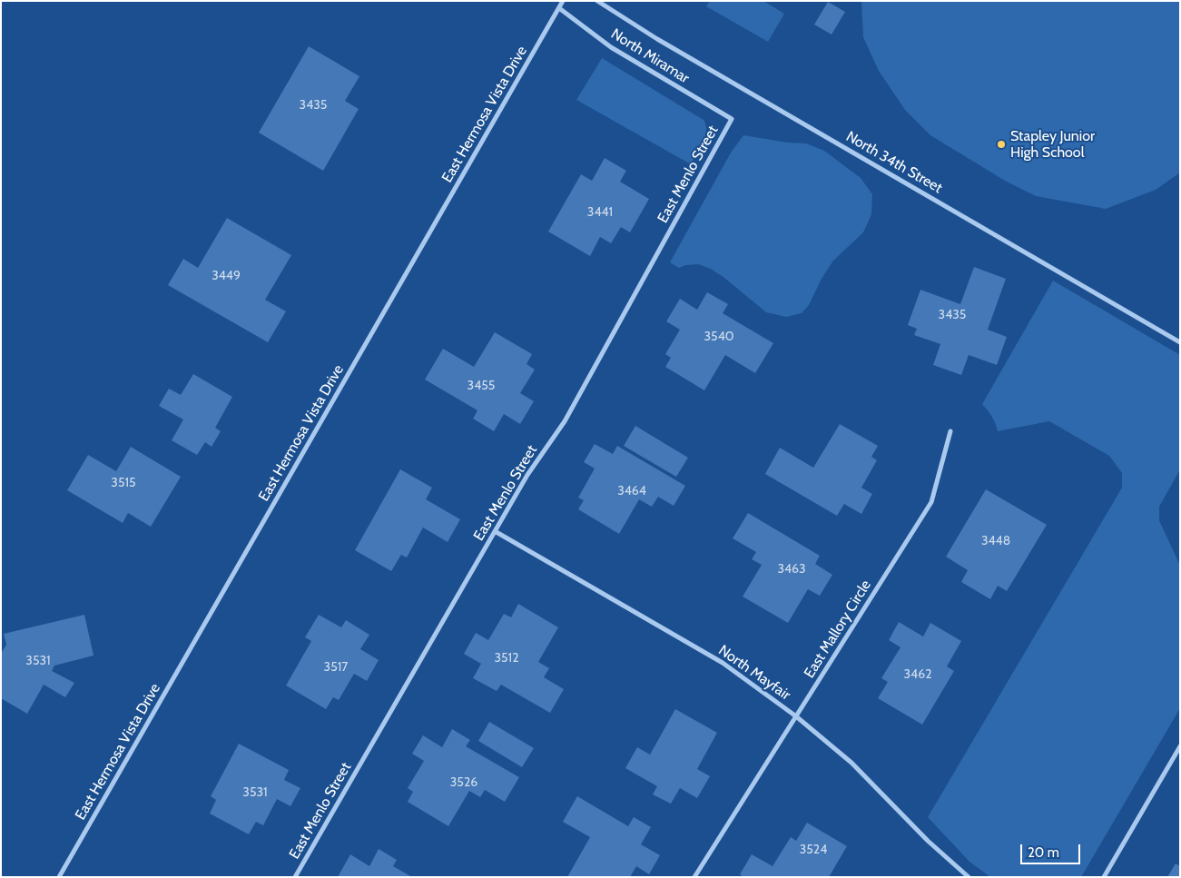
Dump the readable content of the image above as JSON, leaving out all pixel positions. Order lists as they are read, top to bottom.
{
  "streets": {
    "street": [
      "North Miramar",
      "East Hermosa Vista Drive",
      "North 34th Street",
      "East Menlo Street",
      "East Mallory Circle",
      "North Mayfair"
    ]
  },
  "crossings": [
    ["North Miramar", "East Hermosa Vista Drive"],
    ["North Miramar", "East Menlo Street"],
    ["East Menlo Street", "North Mayfair"],
    ["East Mallory Circle", "North Mayfair"]
  ],
  "places": ["Stapley Junior High School"],
  "house_numbers": [
    "3435",
    "3441",
    "3449",
    "3435",
    "3540",
    "3455",
    "3515",
    "3464",
    "3448",
    "3463",
    "3512",
    "3531",
    "3517",
    "3462",
    "3526",
    "3531",
    "3524"
  ],
  "scale_bar": "20 m"
}
